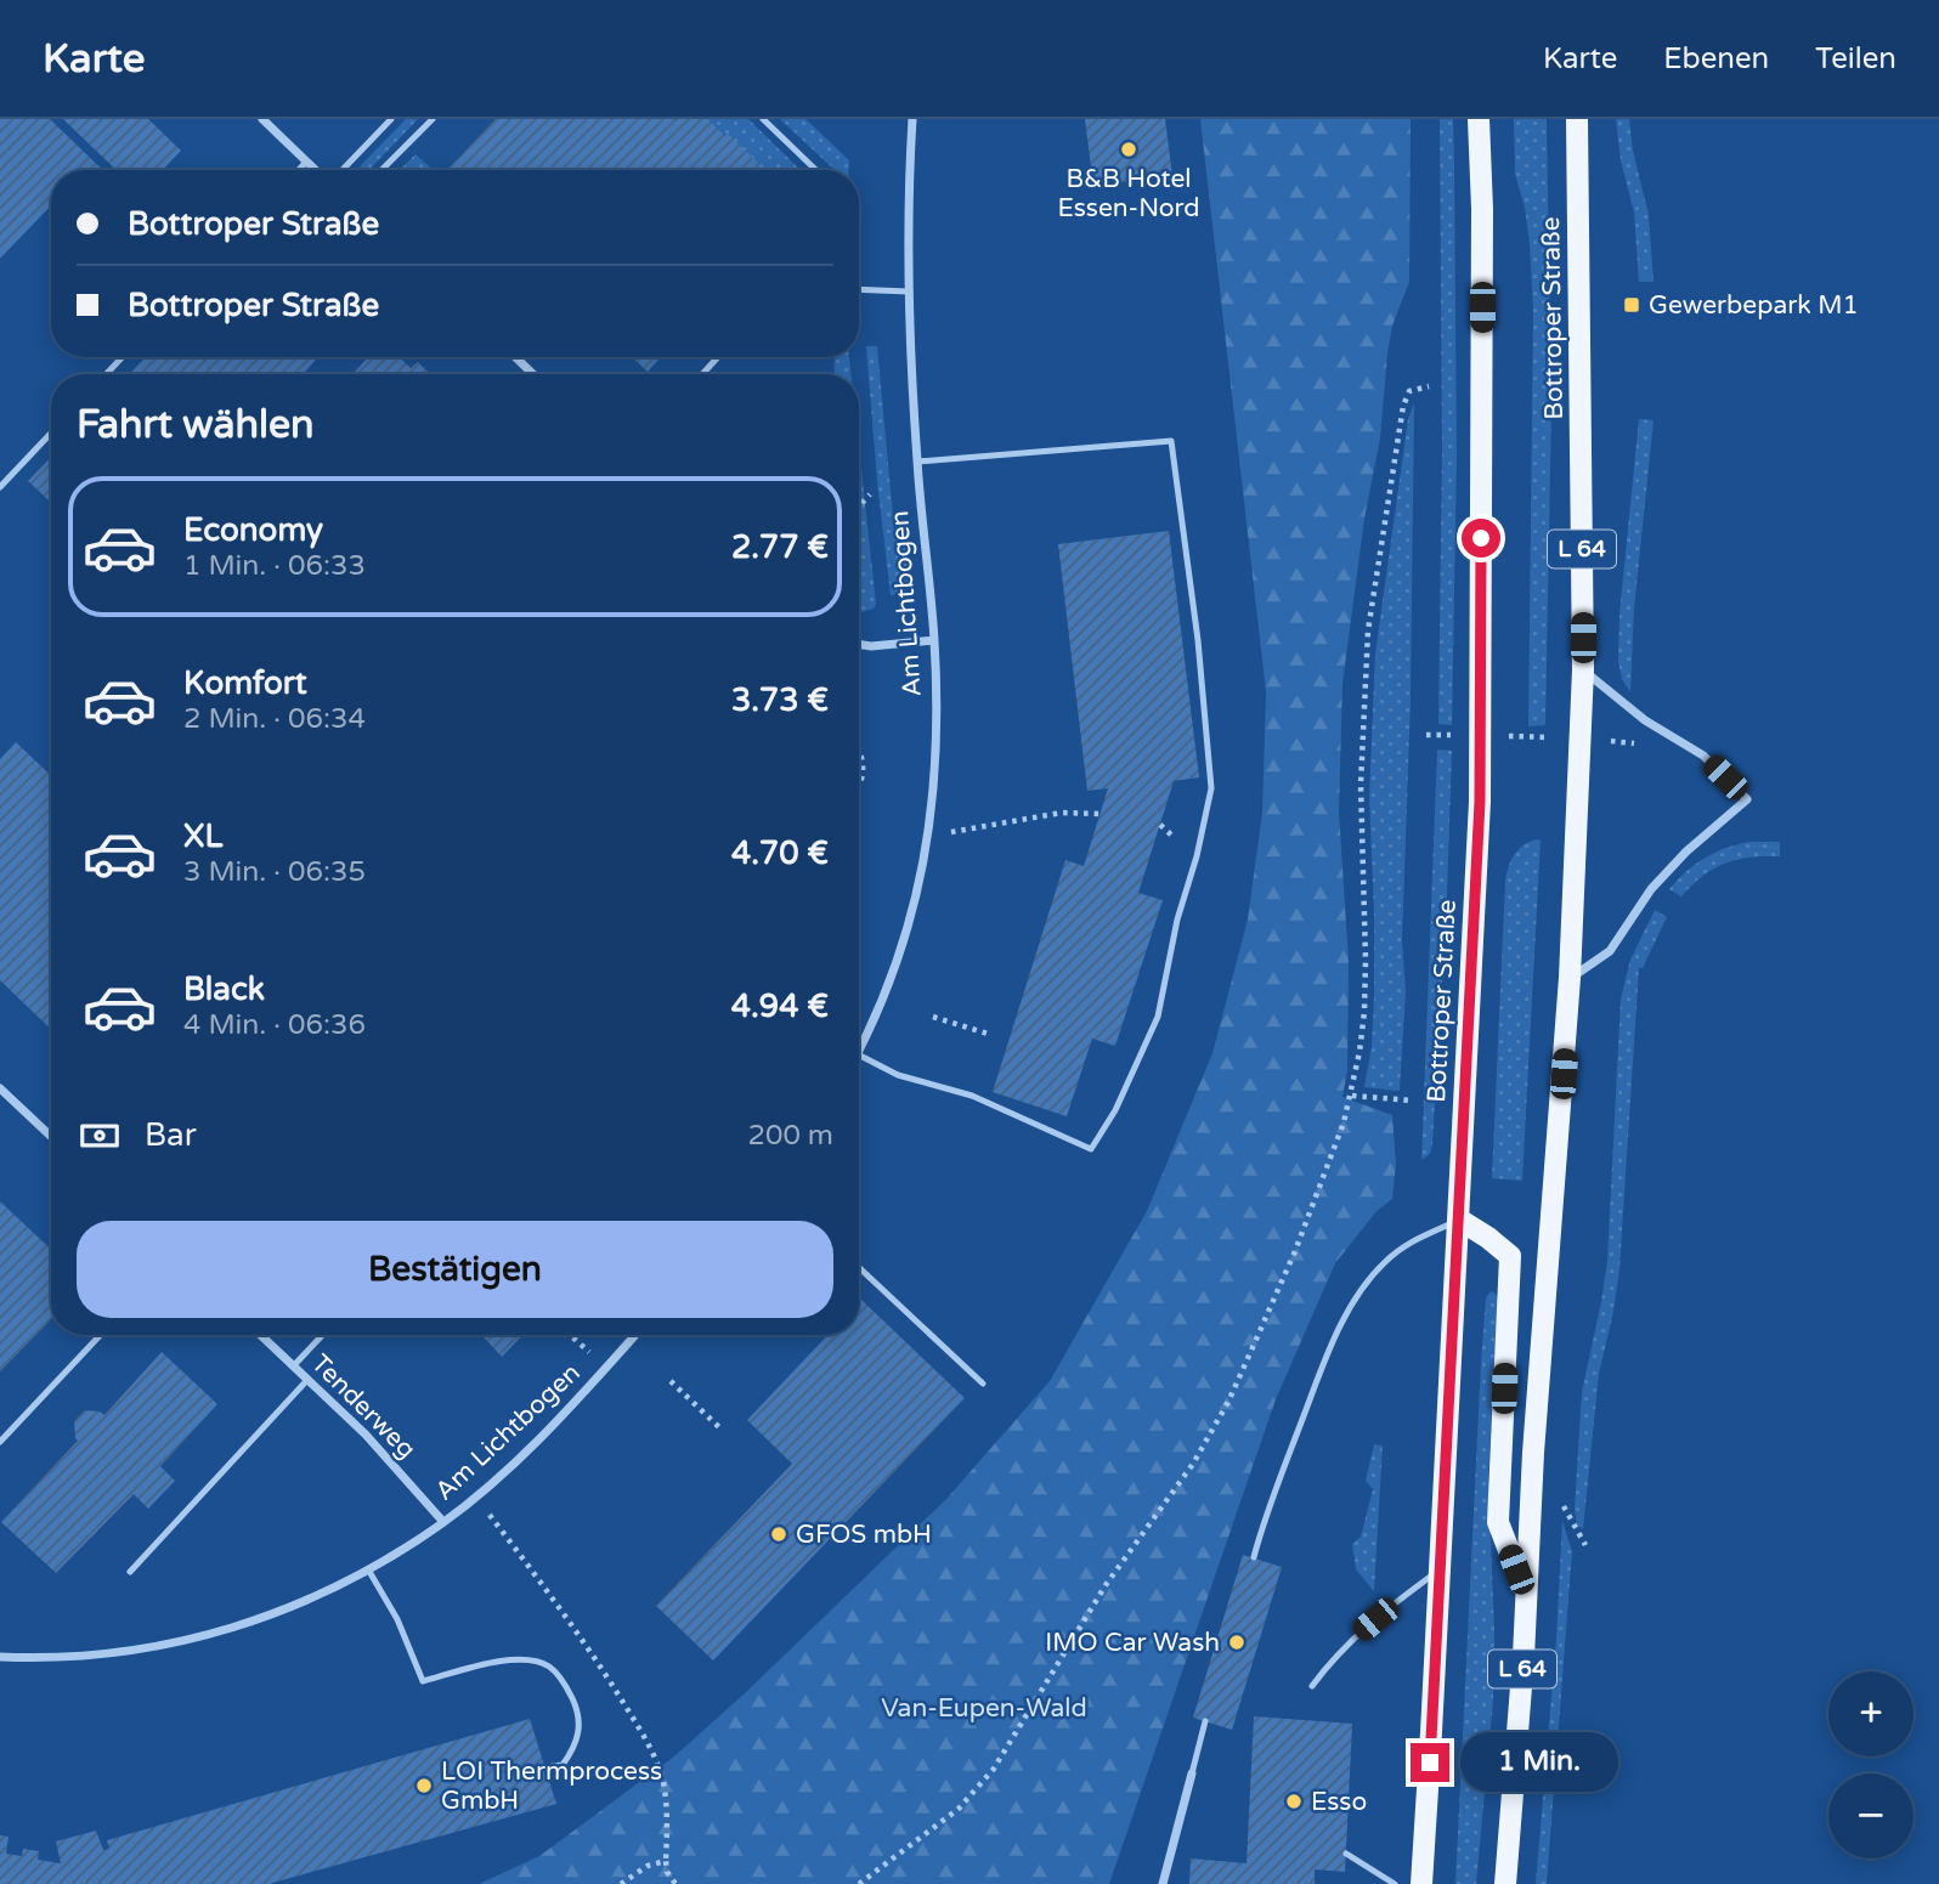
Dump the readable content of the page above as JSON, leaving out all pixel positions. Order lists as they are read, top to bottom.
{
  "streets": {
    "main road": ["Bottroper Straße", "L 64"],
    "street": ["Am Lichtbogen", "Tenderweg"]
  },
  "crossings": [
    ["Am Lichtbogen", "Tenderweg"]
  ],
  "parks": ["Van-Eupen-Wald"],
  "places": {
    "other": [
      "B&B Hotel Essen-Nord",
      "GFOS mbH",
      "IMO Car Wash",
      "LOI Thermprocess GmbH",
      "Esso"
    ],
    "transit": ["Gewerbepark M1"]
  },
  "page": {
    "header": "Karte",
    "nav": ["Karte", "Ebenen", "Teilen"],
    "banner": ["Bottroper Straße", "Bottroper Straße"],
    "heading": "Fahrt wählen",
    "list": [
      {
        "name": "Economy",
        "note": "1 Min. · 06:33",
        "value": "2.77 €"
      },
      {
        "name": "Komfort",
        "note": "2 Min. · 06:34",
        "value": "3.73 €"
      },
      {
        "name": "XL",
        "note": "3 Min. · 06:35",
        "value": "4.70 €"
      },
      {
        "name": "Black",
        "note": "4 Min. · 06:36",
        "value": "4.94 €"
      }
    ],
    "pay": ["Bar", "200 m"],
    "buttons": "Bestätigen",
    "map_buttons": ["+", "−"],
    "bubble": "1 Min."
  }
}
